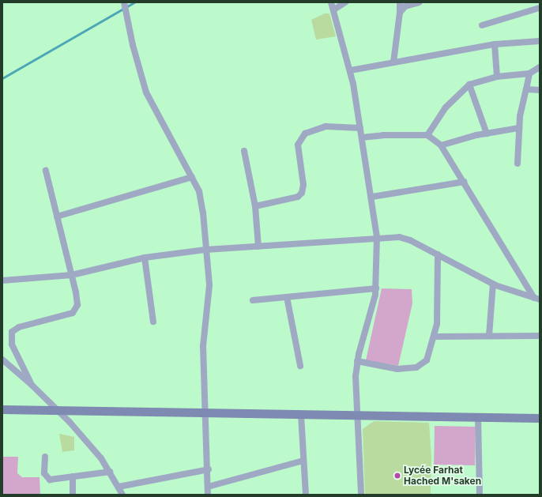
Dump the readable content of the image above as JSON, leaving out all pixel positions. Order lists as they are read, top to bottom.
{
  "places": ["Lycée Farhat Hached M'saken"]
}
